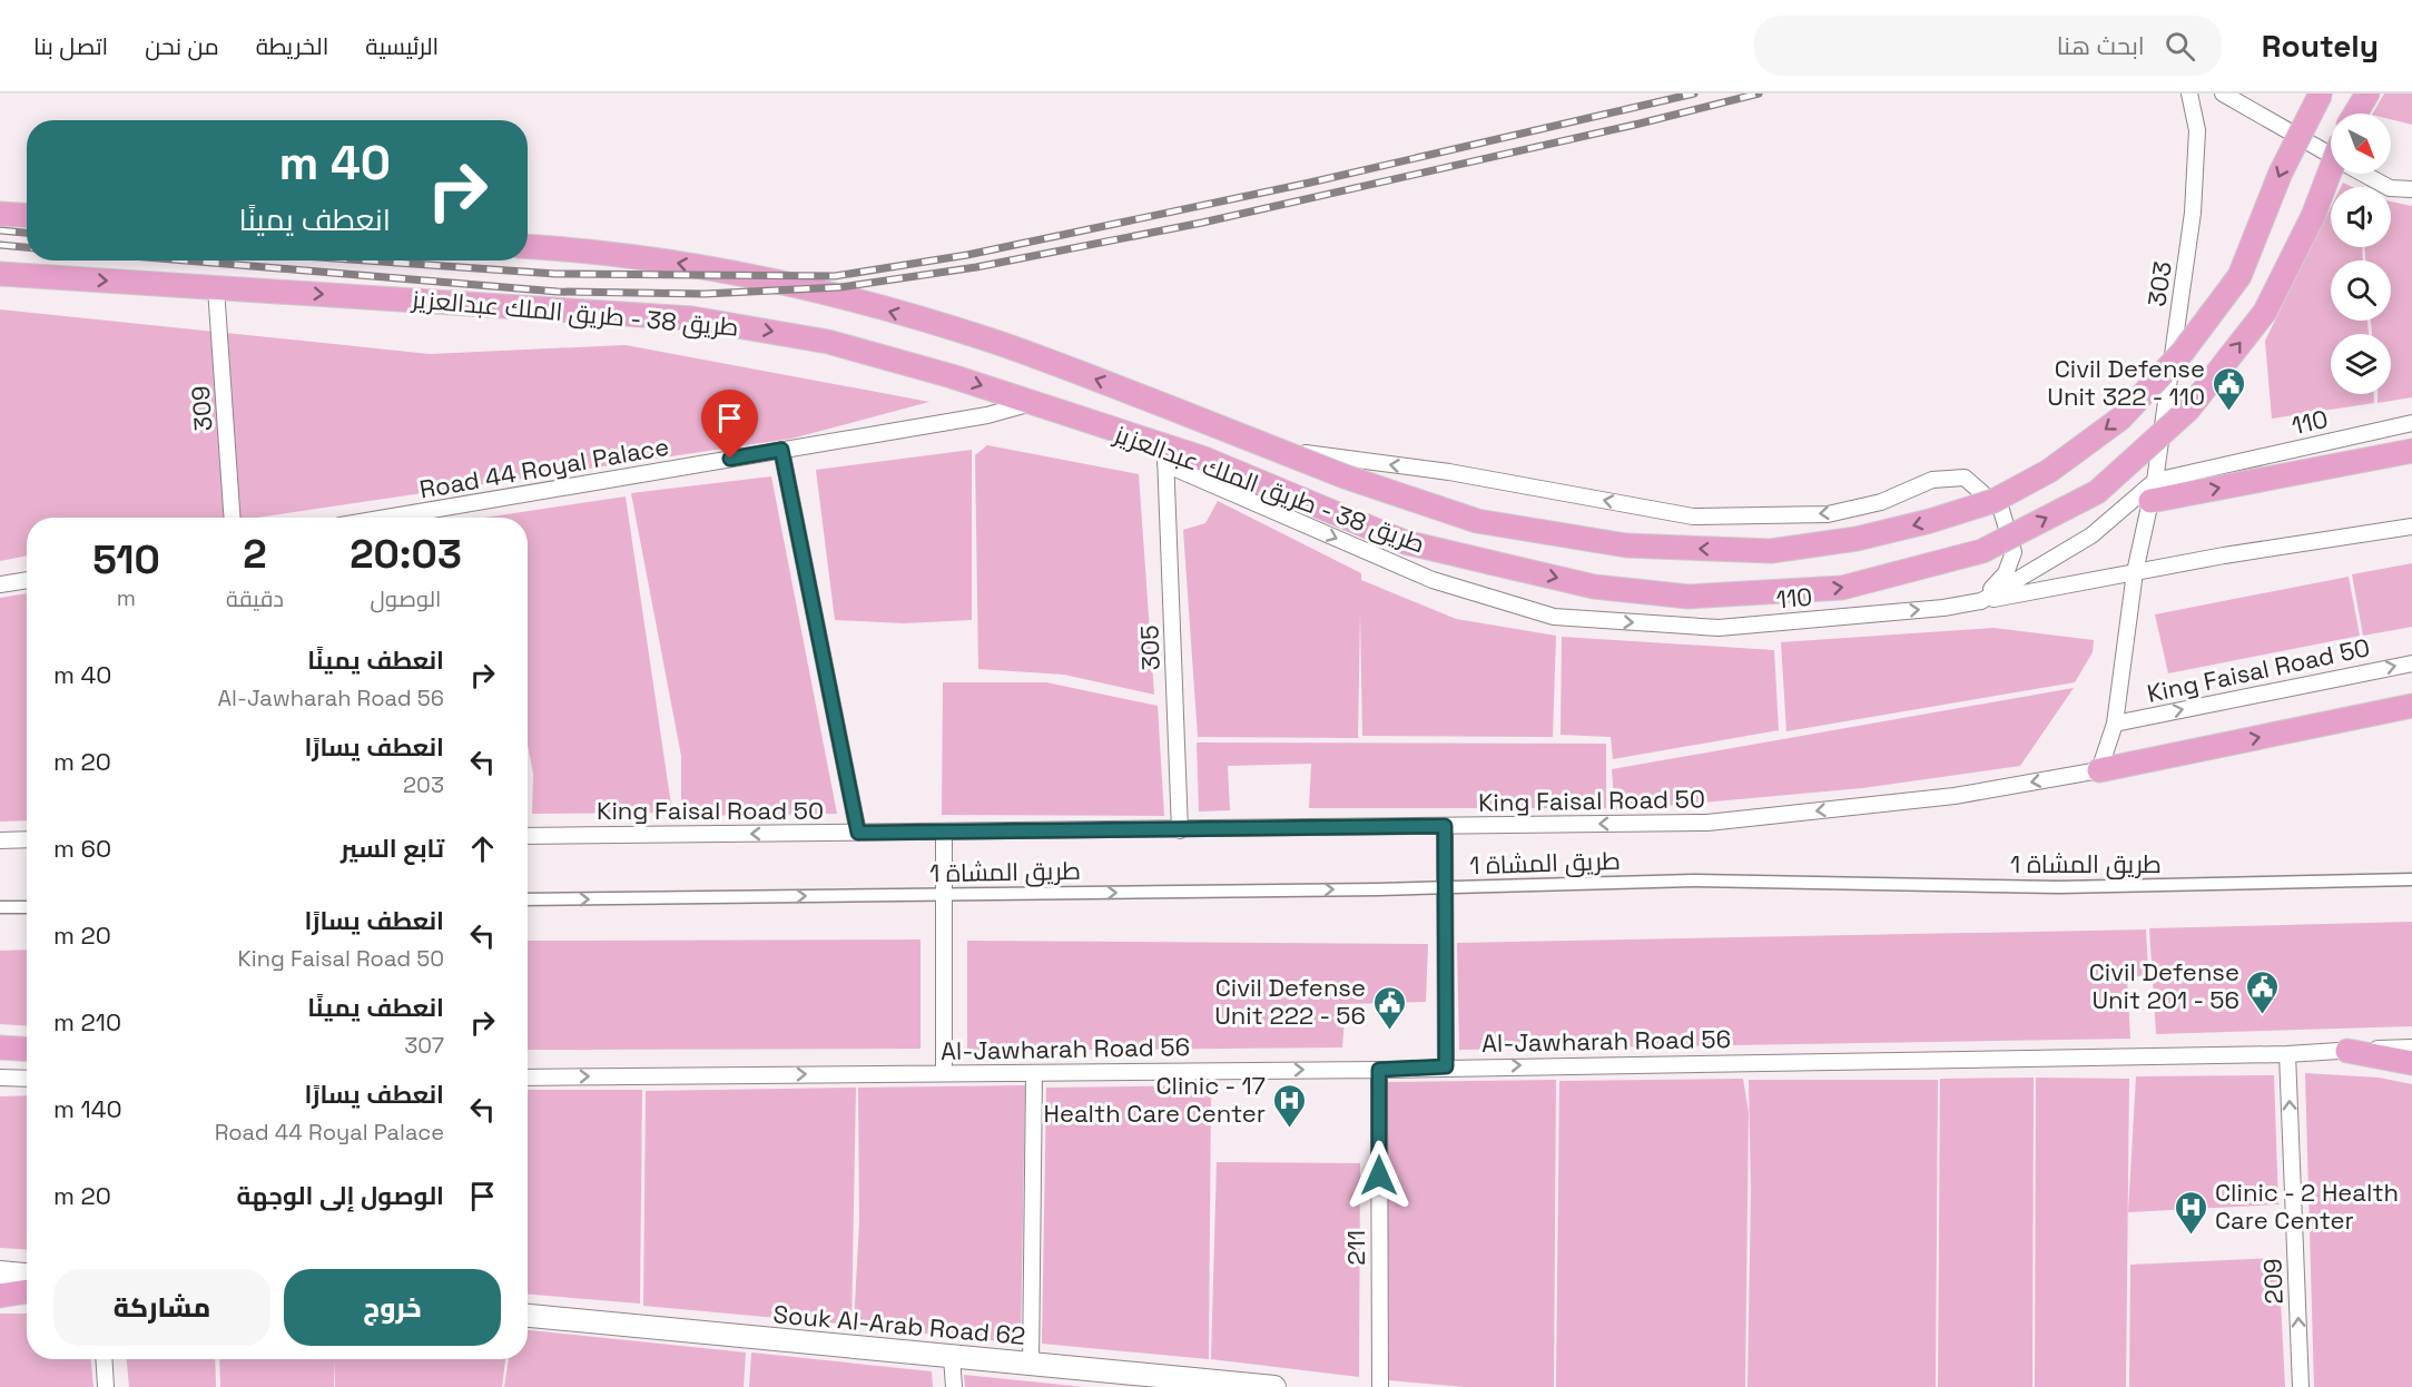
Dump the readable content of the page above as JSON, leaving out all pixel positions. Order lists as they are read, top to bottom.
{
  "streets": {
    "main road": ["طريق 38 - طريق الملك عبدالعزيز", "Souk Al-Arab Road 62"],
    "street": [
      "303",
      "309",
      "110",
      "Road 44 Royal Palace",
      "305",
      "King Faisal Road 50",
      "طريق المشاة 1",
      "Al-Jawharah Road 56",
      "211",
      "209"
    ]
  },
  "crossings": [
    ["303", "110"],
    ["303", "King Faisal Road 50"],
    ["طريق 38 - طريق الملك عبدالعزيز", "309"],
    ["طريق 38 - طريق الملك عبدالعزيز", "110"],
    ["طريق 38 - طريق الملك عبدالعزيز", "Road 44 Royal Palace"],
    ["طريق 38 - طريق الملك عبدالعزيز", "305"],
    ["110", "305"],
    ["305", "King Faisal Road 50"],
    ["Al-Jawharah Road 56", "211"],
    ["Al-Jawharah Road 56", "209"]
  ],
  "one_way": [
    "110",
    "طريق المشاة 1",
    "Al-Jawharah Road 56",
    "209"
  ],
  "places": {
    "public building": ["Civil Defense Unit 322 - 110", "Civil Defense Unit 201 - 56", "Civil Defense Unit 222 - 56"],
    "hospital": ["Clinic - 17 Health Care Center", "Clinic - 2 Health Care Center"]
  },
  "north": "bottom right",
  "page": {
    "header": "Routely",
    "search": "ابحث هنا",
    "nav": [
      "الرئيسية",
      "الخريطة",
      "من نحن",
      "اتصل بنا"
    ],
    "turn": ["40 m", "انعطف يمينًا"],
    "eta": [
      "20:03",
      "الوصول",
      "2",
      "دقيقة",
      "510",
      "m"
    ],
    "list": [
      {
        "name": "انعطف يمينًا",
        "note": "Al-Jawharah Road 56",
        "value": "40 m"
      },
      {
        "name": "انعطف يسارًا",
        "note": "203",
        "value": "20 m"
      },
      {
        "name": "تابع السير",
        "value": "60 m"
      },
      {
        "name": "انعطف يسارًا",
        "note": "King Faisal Road 50",
        "value": "20 m"
      },
      {
        "name": "انعطف يمينًا",
        "note": "307",
        "value": "210 m"
      },
      {
        "name": "انعطف يسارًا",
        "note": "Road 44 Royal Palace",
        "value": "140 m"
      },
      {
        "name": "الوصول إلى الوجهة",
        "value": "20 m"
      }
    ],
    "buttons": ["خروج", "مشاركة"]
  }
}
